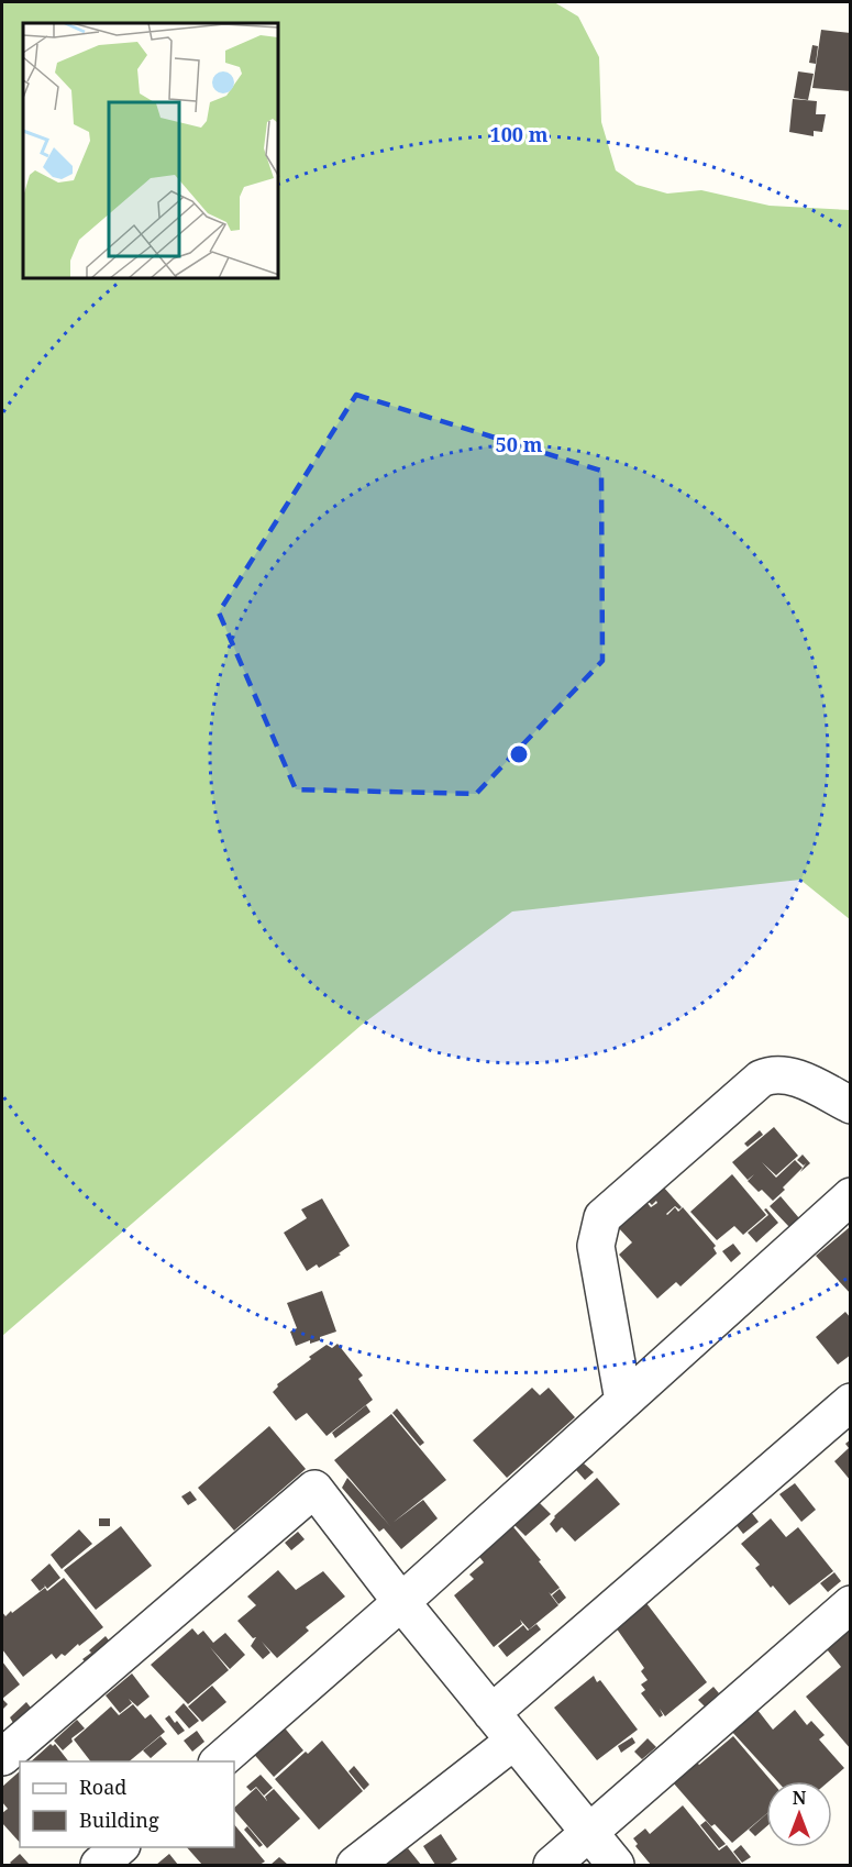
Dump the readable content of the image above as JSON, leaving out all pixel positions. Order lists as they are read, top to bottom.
{
  "legend": ["Road", "Building"],
  "north": "top",
  "rings": ["100 m", "50 m"]
}
